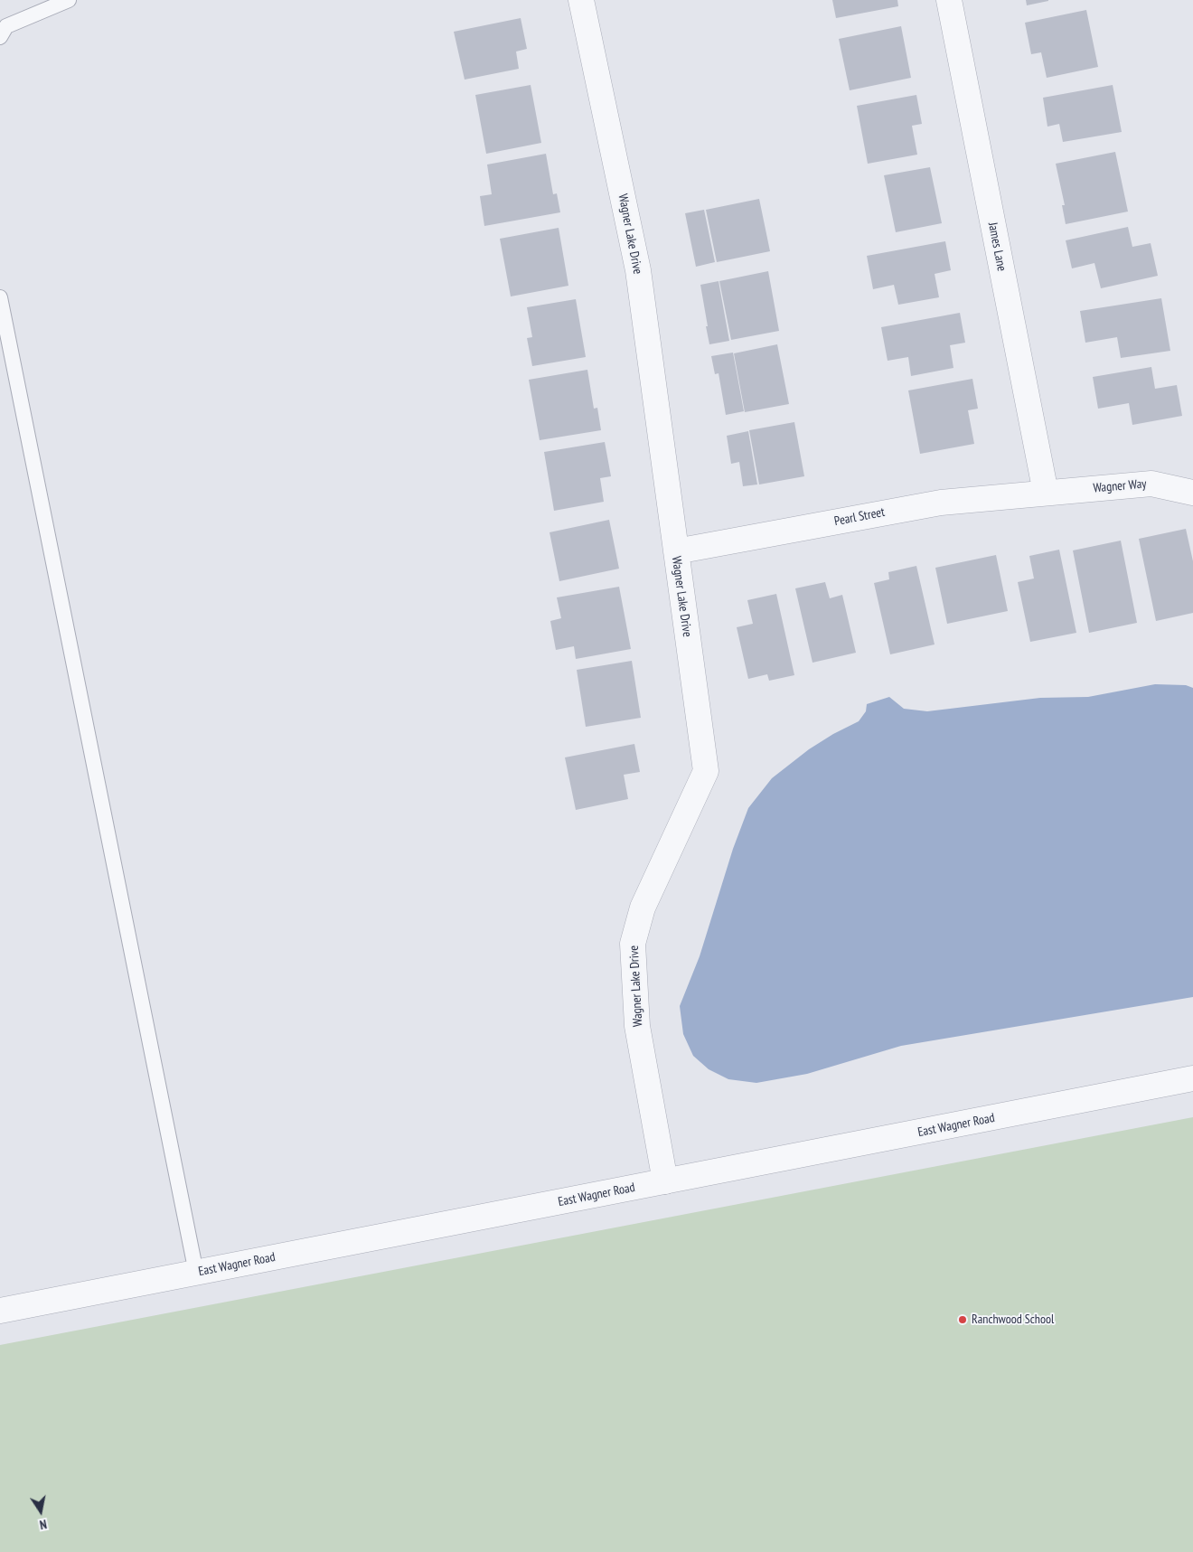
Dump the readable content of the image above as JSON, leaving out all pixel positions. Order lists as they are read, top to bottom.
{
  "streets": {
    "street": [
      "Wagner Lake Drive",
      "James Lane",
      "Wagner Way",
      "Pearl Street",
      "East Wagner Road"
    ]
  },
  "crossings": [
    ["Wagner Lake Drive", "Pearl Street"],
    ["Wagner Lake Drive", "East Wagner Road"],
    ["James Lane", "Wagner Way"],
    ["James Lane", "Pearl Street"],
    ["Wagner Way", "Pearl Street"]
  ],
  "places": ["Ranchwood School"],
  "north": "bottom"
}
